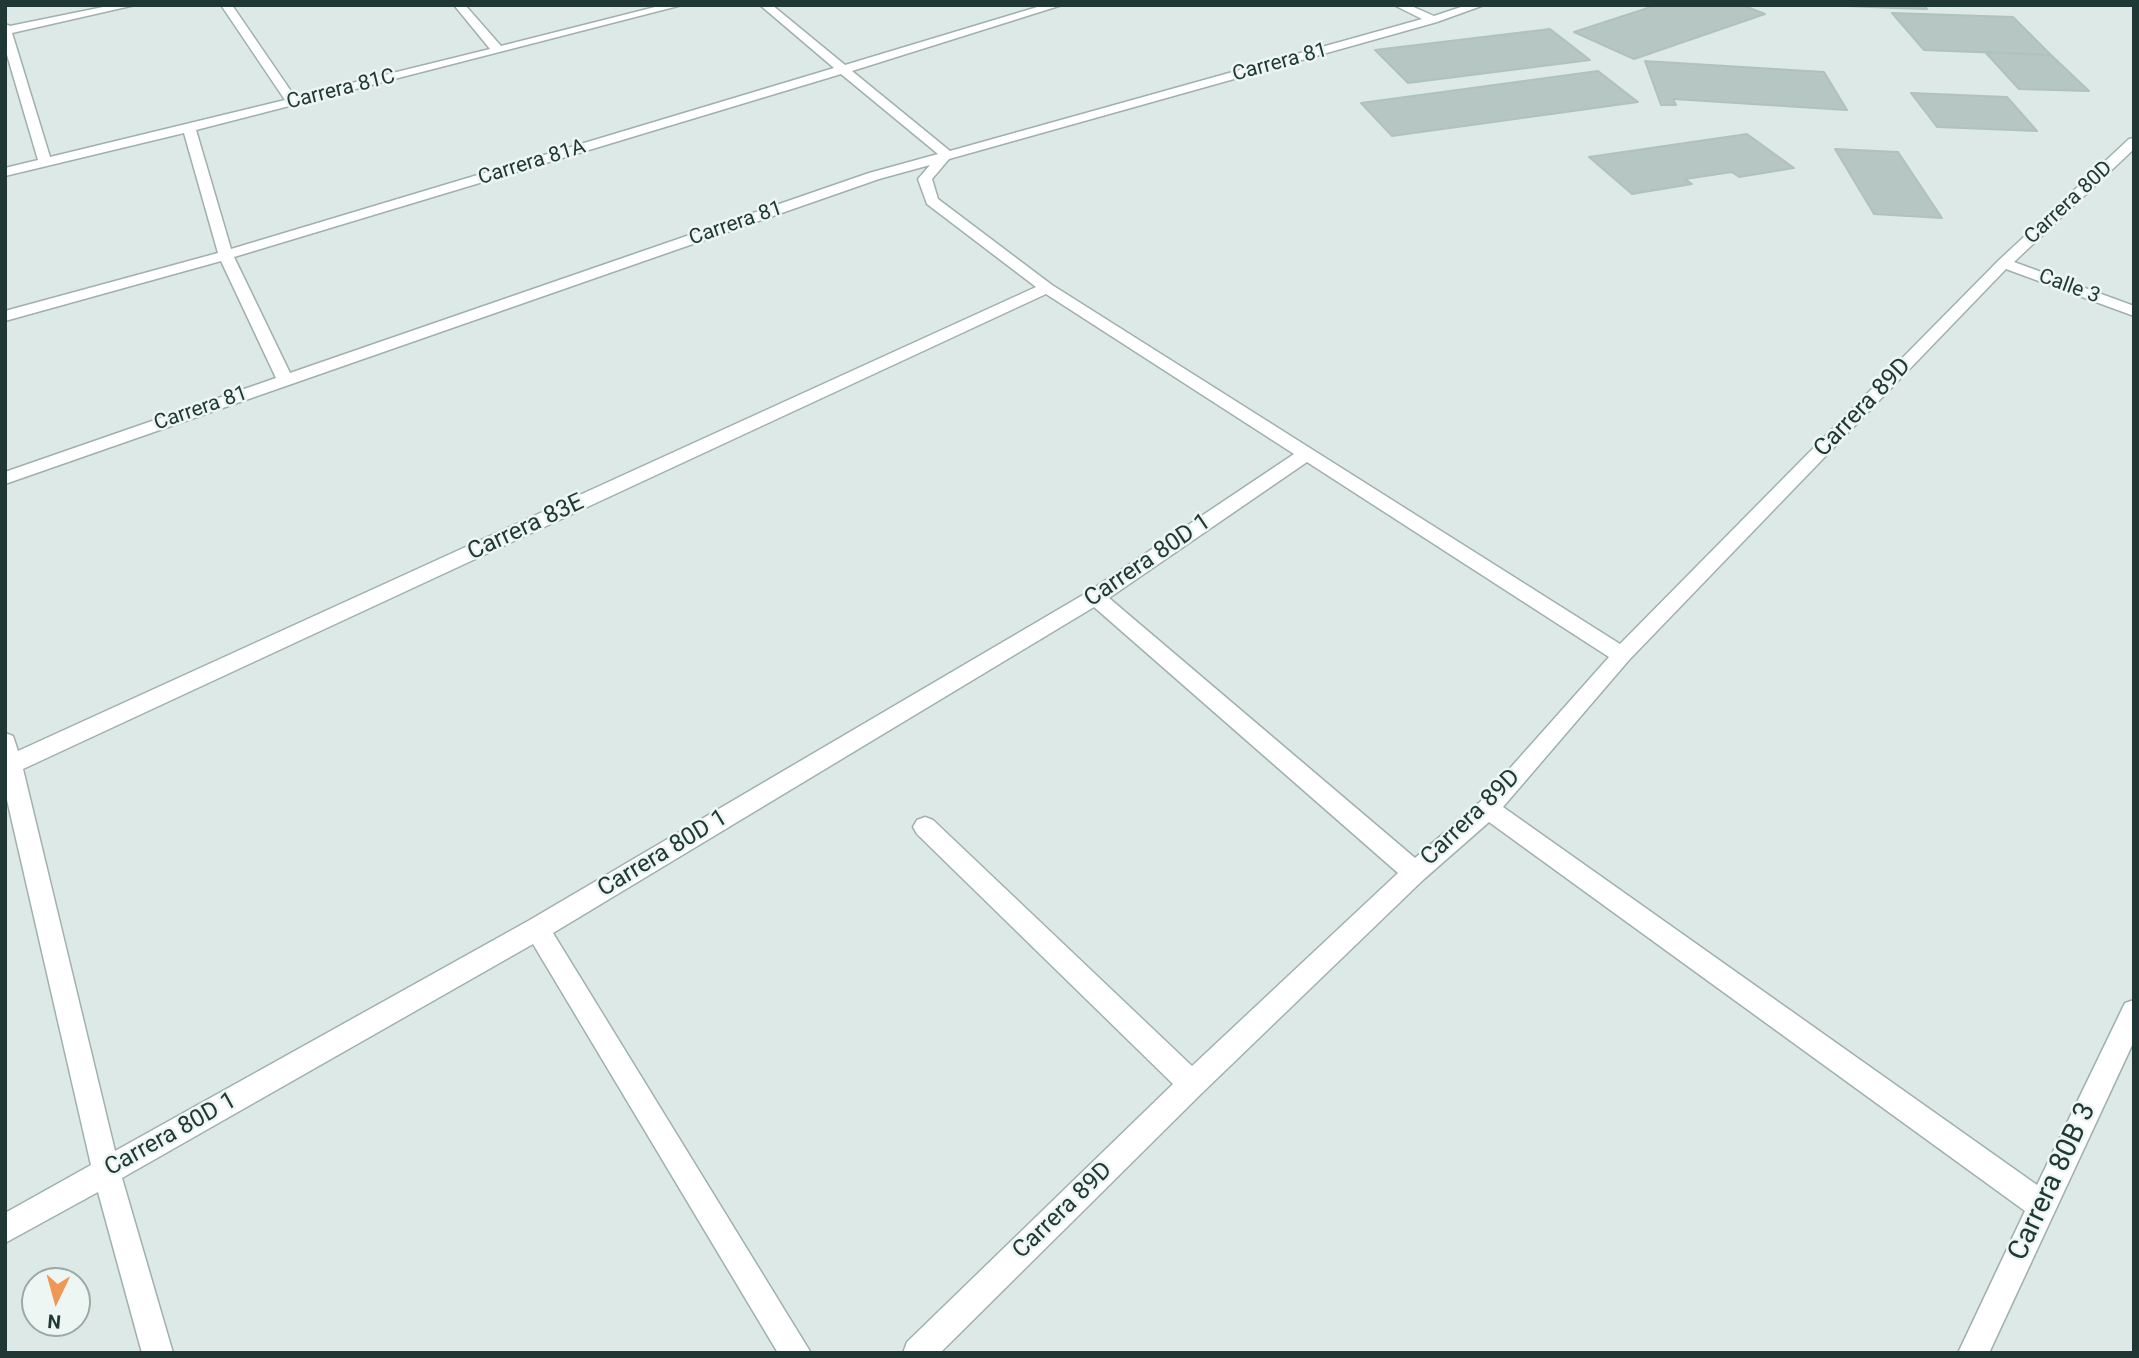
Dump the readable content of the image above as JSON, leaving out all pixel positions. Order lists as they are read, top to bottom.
{
  "streets": {
    "street": [
      "Carrera 81",
      "Carrera 81C",
      "Carrera 81A",
      "Carrera 80D",
      "Calle 3",
      "Carrera 89D",
      "Carrera 83E",
      "Carrera 80D 1",
      "Carrera 80B 3"
    ]
  },
  "crossings": [
    ["Carrera 80D", "Calle 3"],
    ["Carrera 80D", "Carrera 89D"],
    ["Calle 3", "Carrera 89D"]
  ],
  "north": "bottom"
}
